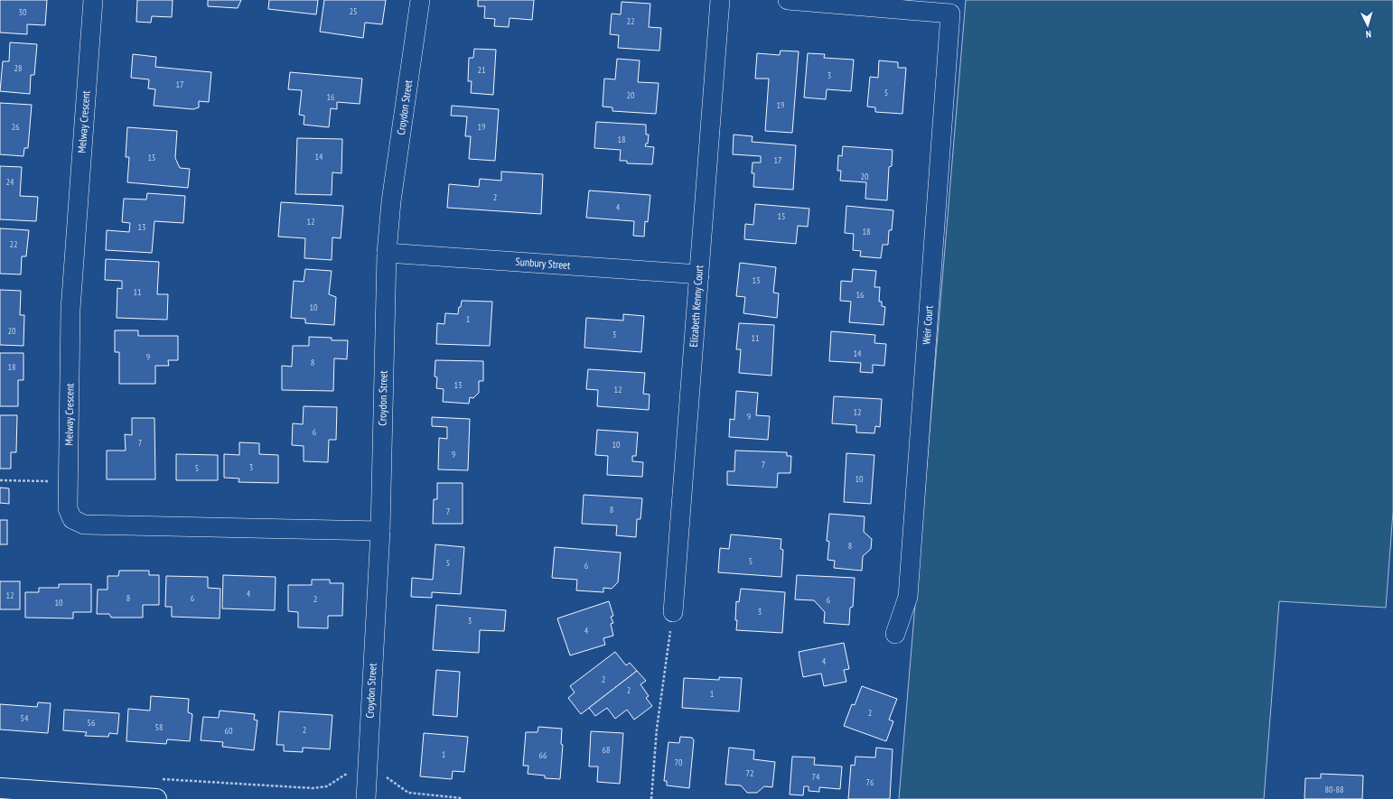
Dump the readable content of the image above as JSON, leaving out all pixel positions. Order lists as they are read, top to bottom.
{
  "streets": {
    "street": [
      "Croydon Street",
      "Melway Crescent",
      "Sunbury Street",
      "Elizabeth Kenny Court",
      "Weir Court"
    ]
  },
  "crossings": [
    ["Croydon Street", "Melway Crescent"],
    ["Croydon Street", "Sunbury Street"],
    ["Sunbury Street", "Elizabeth Kenny Court"]
  ],
  "house_numbers": [
    "25",
    "30",
    "22",
    "28",
    "21",
    "3",
    "17",
    "5",
    "20",
    "16",
    "19",
    "26",
    "19",
    "18",
    "14",
    "15",
    "17",
    "20",
    "24",
    "2",
    "4",
    "15",
    "12",
    "13",
    "18",
    "22",
    "13",
    "11",
    "16",
    "10",
    "1",
    "20",
    "3",
    "11",
    "14",
    "9",
    "8",
    "18",
    "13",
    "12",
    "12",
    "9",
    "6",
    "7",
    "10",
    "9",
    "7",
    "3",
    "5",
    "10",
    "8",
    "7",
    "8",
    "5",
    "5",
    "6",
    "4",
    "12",
    "8",
    "6",
    "2",
    "6",
    "10",
    "3",
    "3",
    "4",
    "4",
    "2",
    "2",
    "1",
    "2",
    "54",
    "56",
    "58",
    "2",
    "60",
    "68",
    "1",
    "66",
    "70",
    "72",
    "74",
    "76",
    "80-88"
  ],
  "north": "bottom"
}
